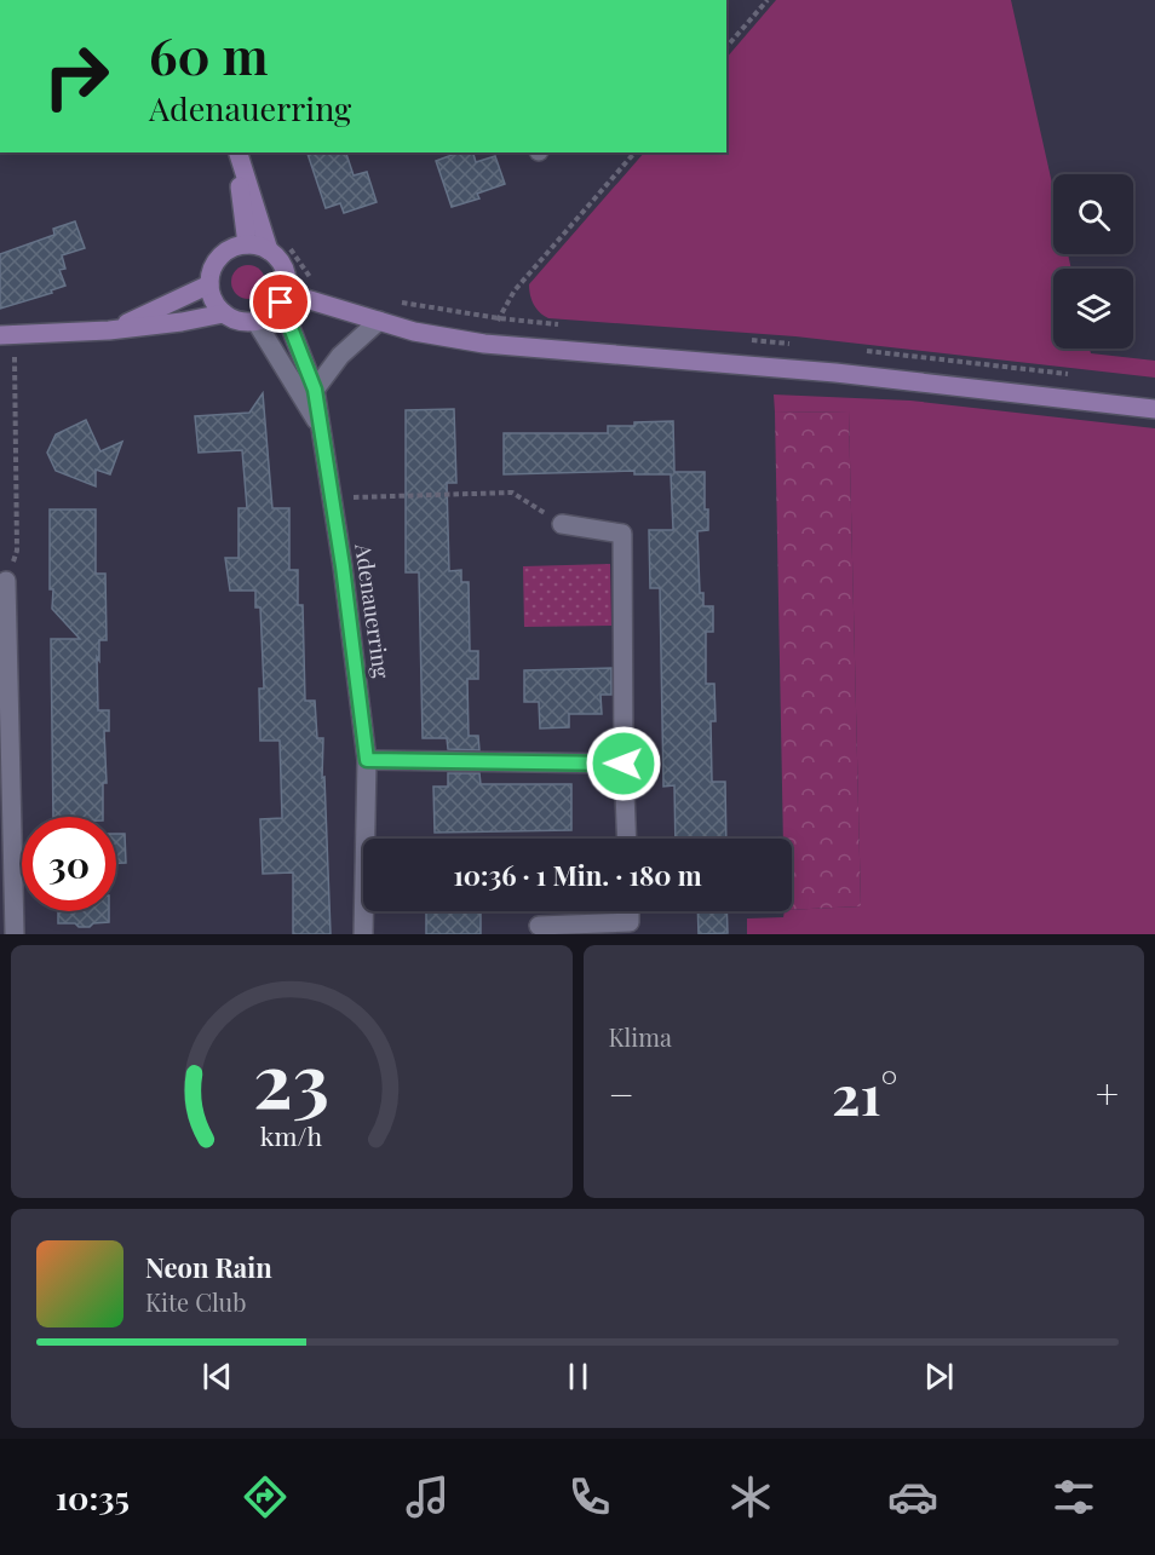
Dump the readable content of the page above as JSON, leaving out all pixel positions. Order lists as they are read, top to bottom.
{
  "streets": {
    "street": ["Adenauerring"]
  },
  "page": {
    "turn": ["60 m", "Adenauerring"],
    "limit": "30",
    "trip": "10:36 · 1 Min. · 180 m",
    "tile": "Klima",
    "heat": ["−", "21°", "+"],
    "song": ["Neon Rain", "Kite Club"],
    "tabs": "10:35",
    "gauge": ["23", "km/h"]
  }
}
